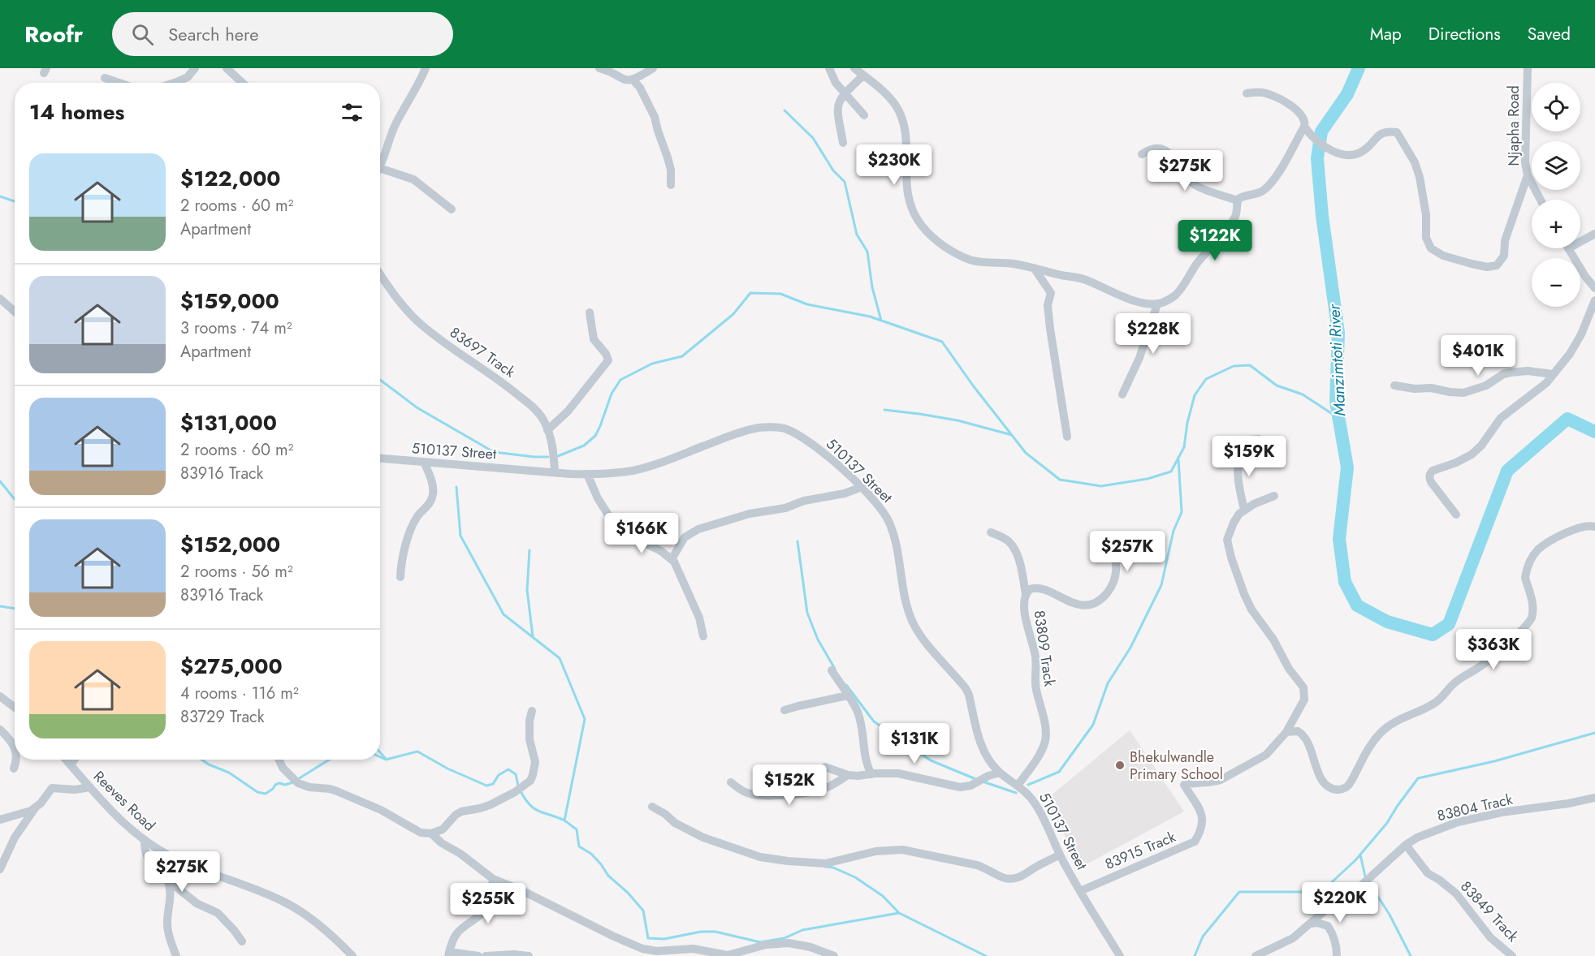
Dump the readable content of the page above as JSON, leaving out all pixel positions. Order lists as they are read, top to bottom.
{
  "streets": {
    "street": [
      "Njapha Road",
      "83697 Track",
      "510137 Street",
      "83809 Track",
      "Reeves Road",
      "83804 Track",
      "83915 Track",
      "83849 Track"
    ]
  },
  "crossings": [
    ["83697 Track", "510137 Street"],
    ["510137 Street", "83809 Track"],
    ["510137 Street", "83915 Track"],
    ["83804 Track", "83849 Track"]
  ],
  "water": ["Manzimtoti River"],
  "places": ["Bhekulwandle Primary School"],
  "page": {
    "header": "Roofr",
    "search": "Search here",
    "nav": ["Map", "Directions", "Saved"],
    "map_buttons": ["+", "−"],
    "heading": "14 homes",
    "list": [
      {
        "name": "$122,000",
        "note": "2 rooms · 60 m² · Apartment"
      },
      {
        "name": "$159,000",
        "note": "3 rooms · 74 m² · Apartment"
      },
      {
        "name": "$131,000",
        "note": "2 rooms · 60 m² · 83916 Track"
      },
      {
        "name": "$152,000",
        "note": "2 rooms · 56 m² · 83916 Track"
      },
      {
        "name": "$275,000",
        "note": "4 rooms · 116 m² · 83729 Track"
      }
    ],
    "price": [
      "$230K",
      "$275K",
      "$122K",
      "$228K",
      "$401K",
      "$159K",
      "$166K",
      "$257K",
      "$363K",
      "$131K",
      "$152K",
      "$275K",
      "$220K",
      "$255K"
    ]
  }
}
